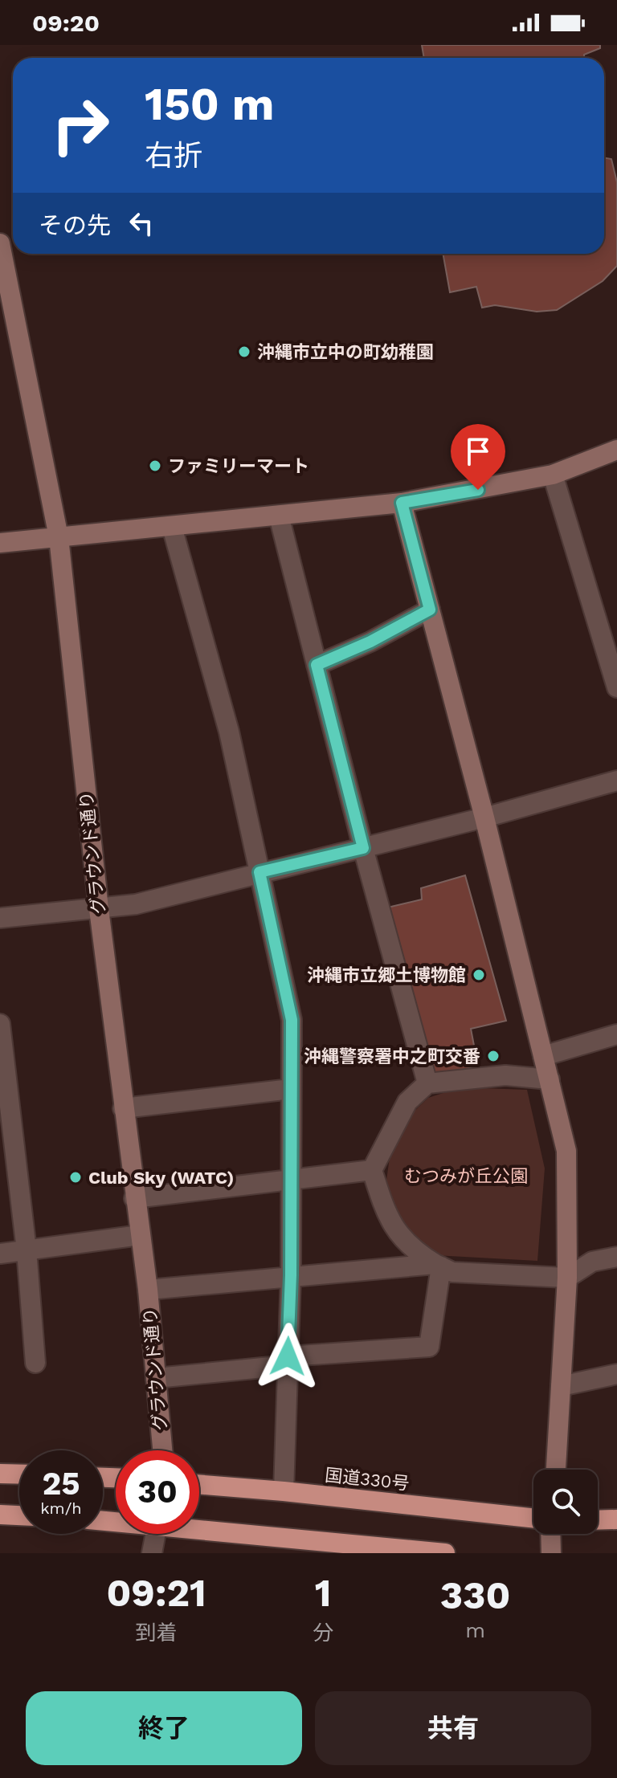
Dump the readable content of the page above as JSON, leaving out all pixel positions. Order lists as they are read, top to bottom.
{
  "streets": {
    "highway": ["国道330号"],
    "street": ["グラウンド通り"]
  },
  "parks": ["むつみが丘公園"],
  "places": [
    "沖縄市立中の町幼稚園",
    "ファミリーマート",
    "沖縄市立郷土博物館",
    "沖縄警察署中之町交番",
    "Club Sky (WATC)"
  ],
  "page": {
    "status": "09:20",
    "turn": ["150 m", "右折"],
    "then": "その先",
    "speed": "25 km/h",
    "limit": "30",
    "eta": [
      "09:21",
      "到着",
      "1",
      "分",
      "330",
      "m"
    ],
    "buttons": ["終了", "共有"]
  }
}
